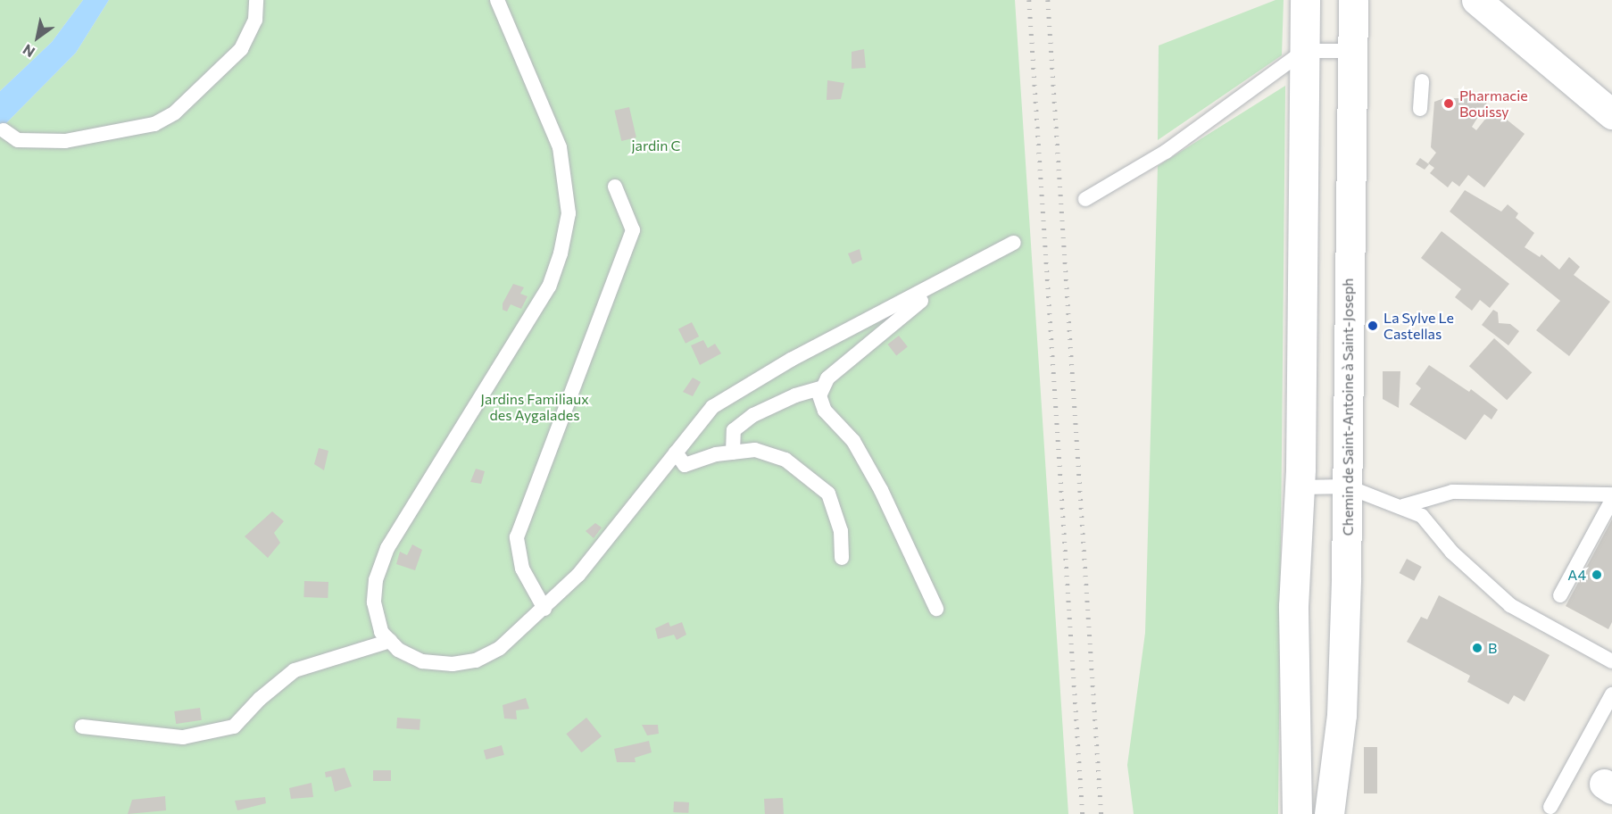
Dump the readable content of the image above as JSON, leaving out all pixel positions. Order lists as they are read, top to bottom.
{
  "streets": {
    "main road": ["Chemin de Saint-Antoine à Saint-Joseph"]
  },
  "parks": ["jardin C", "Jardins Familiaux des Aygalades"],
  "places": [
    "Pharmacie Bouissy",
    "La Sylve Le Castellas",
    "A4",
    "B"
  ],
  "north": "bottom left"
}
